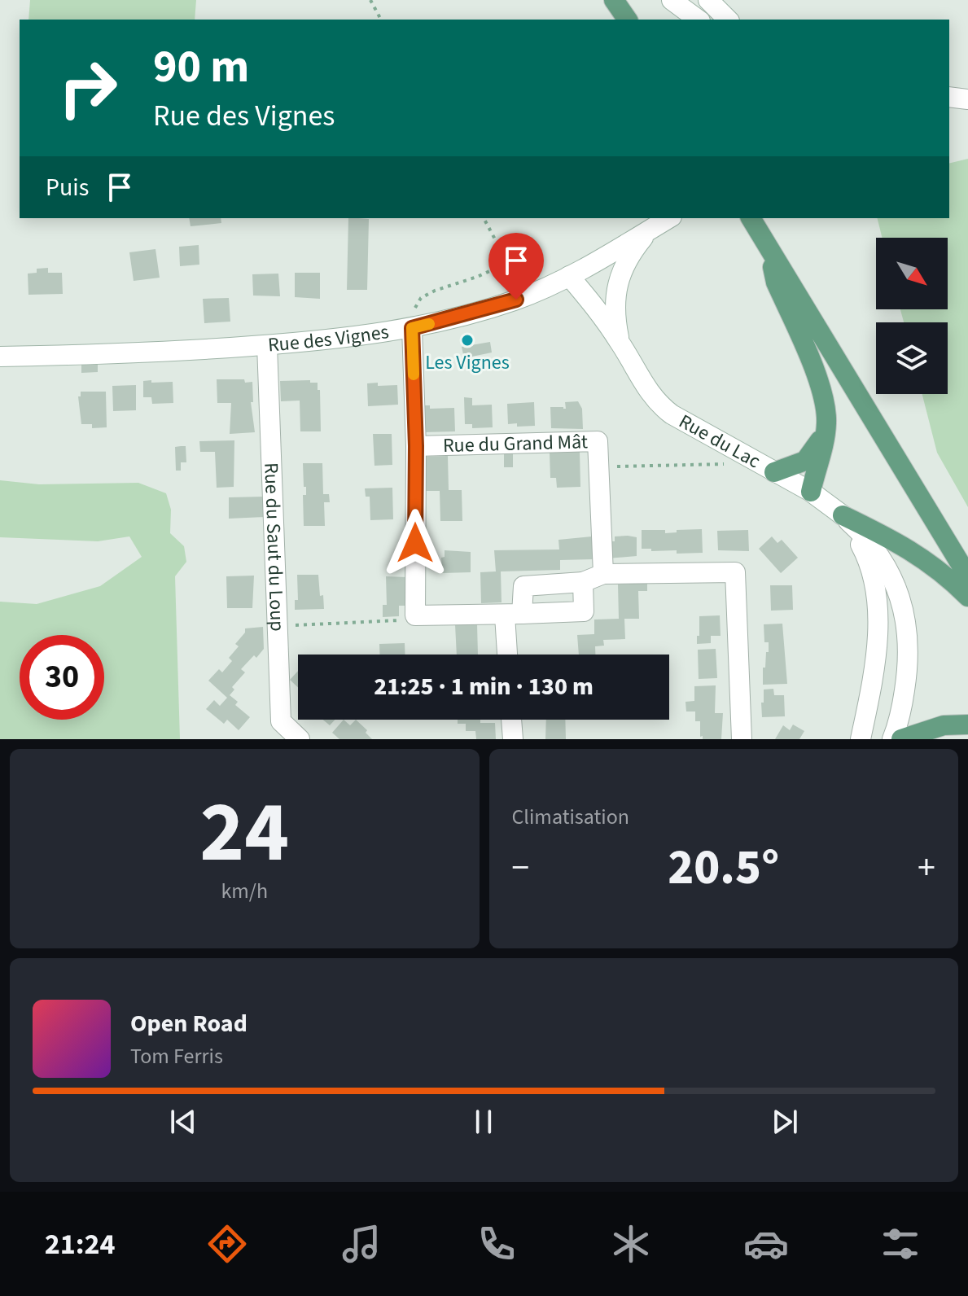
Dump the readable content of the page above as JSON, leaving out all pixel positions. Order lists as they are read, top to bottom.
{
  "streets": {
    "street": [
      "Rue des Vignes",
      "Rue du Lac",
      "Rue du Grand Mât",
      "Rue du Saut du Loup"
    ]
  },
  "crossings": [
    ["Rue des Vignes", "Rue du Lac"],
    ["Rue des Vignes", "Rue du Saut du Loup"]
  ],
  "places": ["Les Vignes"],
  "north": "bottom right",
  "page": {
    "turn": ["90 m", "Rue des Vignes"],
    "then": "Puis",
    "limit": "30",
    "trip": "21:25 · 1 min · 130 m",
    "tile": [
      ["24", "km/h"],
      "Climatisation"
    ],
    "heat": ["−", "20.5°", "+"],
    "song": ["Open Road", "Tom Ferris"],
    "tabs": "21:24"
  }
}
